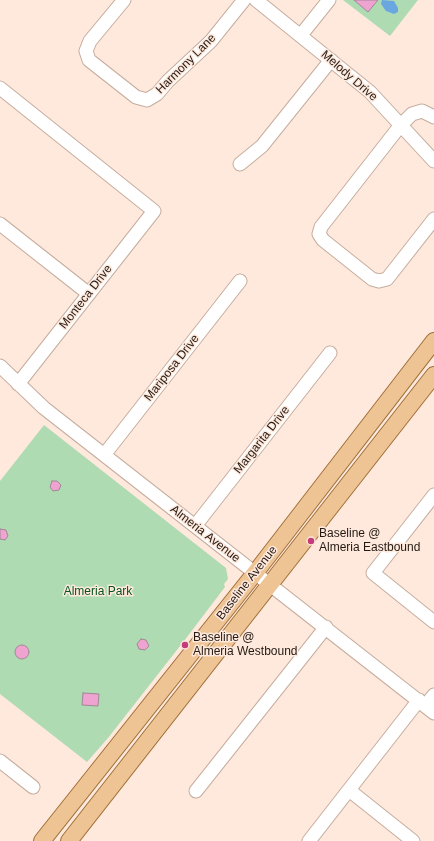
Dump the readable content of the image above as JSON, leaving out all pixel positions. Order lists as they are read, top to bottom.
{
  "streets": {
    "main road": ["Baseline Avenue"],
    "street": [
      "Harmony Lane",
      "Melody Drive",
      "Monteca Drive",
      "Mariposa Drive",
      "Margarita Drive",
      "Almeria Avenue"
    ]
  },
  "crossings": [
    ["Monteca Drive", "Almeria Avenue"],
    ["Mariposa Drive", "Almeria Avenue"],
    ["Margarita Drive", "Almeria Avenue"],
    ["Almeria Avenue", "Baseline Avenue"]
  ],
  "parks": ["Almeria Park"],
  "places": ["Baseline @ Almeria Eastbound", "Baseline @ Almeria Westbound"]
}
